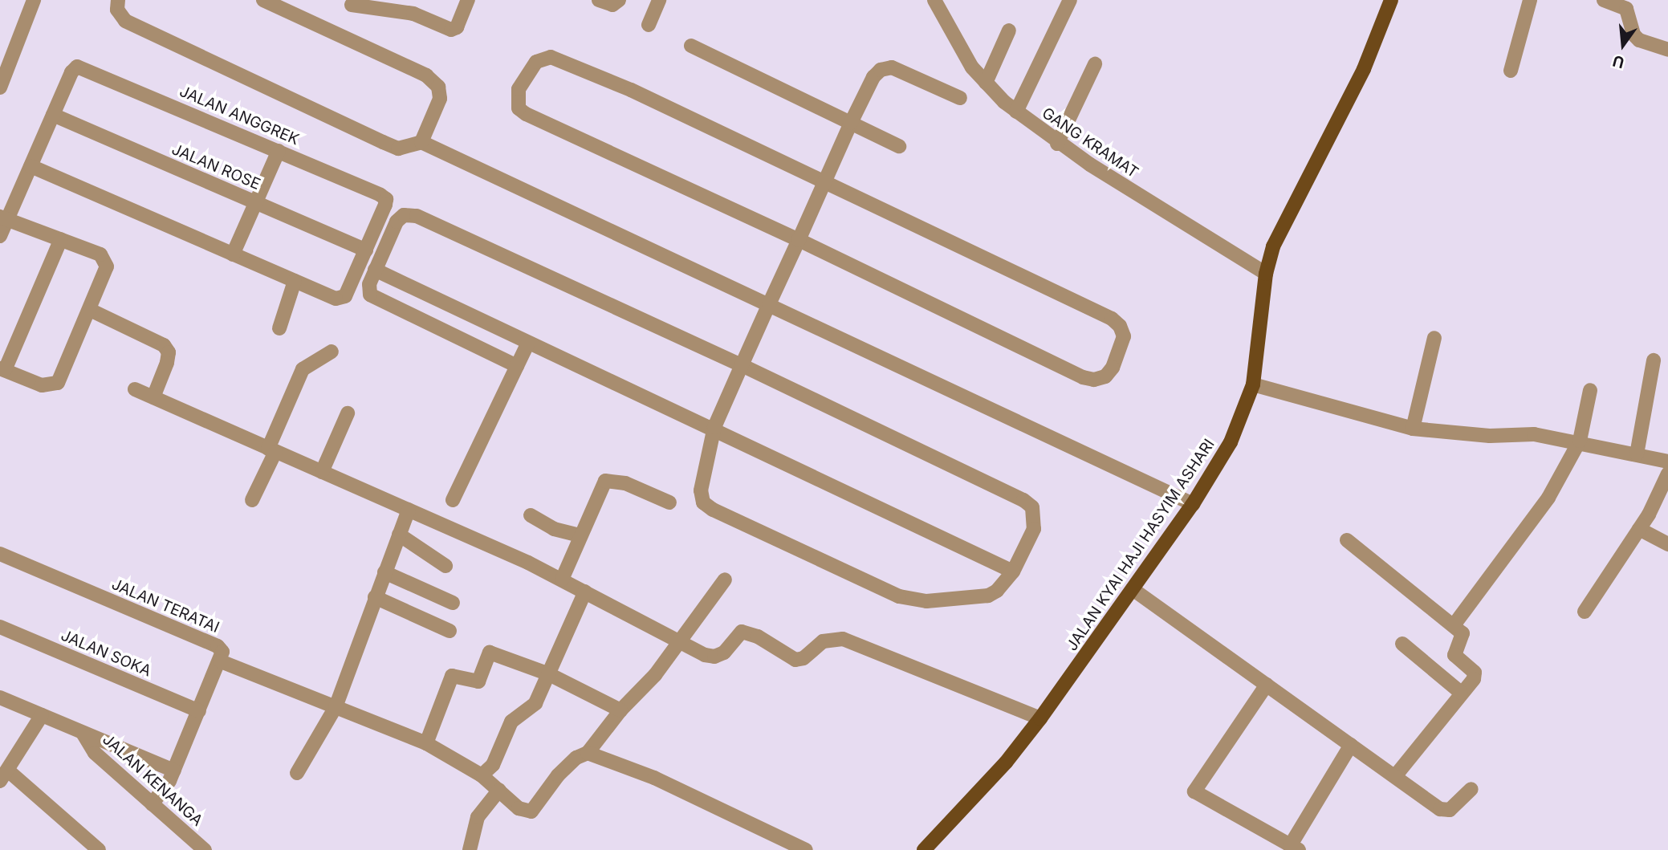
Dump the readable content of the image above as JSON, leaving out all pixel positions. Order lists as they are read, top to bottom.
{
  "streets": {
    "main road": ["JALAN KYAI HAJI HASYIM ASHARI"],
    "street": [
      "JALAN ANGGREK",
      "GANG KRAMAT",
      "JALAN ROSE",
      "JALAN TERATAI",
      "JALAN SOKA",
      "JALAN KENANGA"
    ]
  },
  "crossings": [
    ["JALAN ANGGREK", "JALAN ROSE"],
    ["GANG KRAMAT", "JALAN KYAI HAJI HASYIM ASHARI"]
  ],
  "north": "bottom"
}
